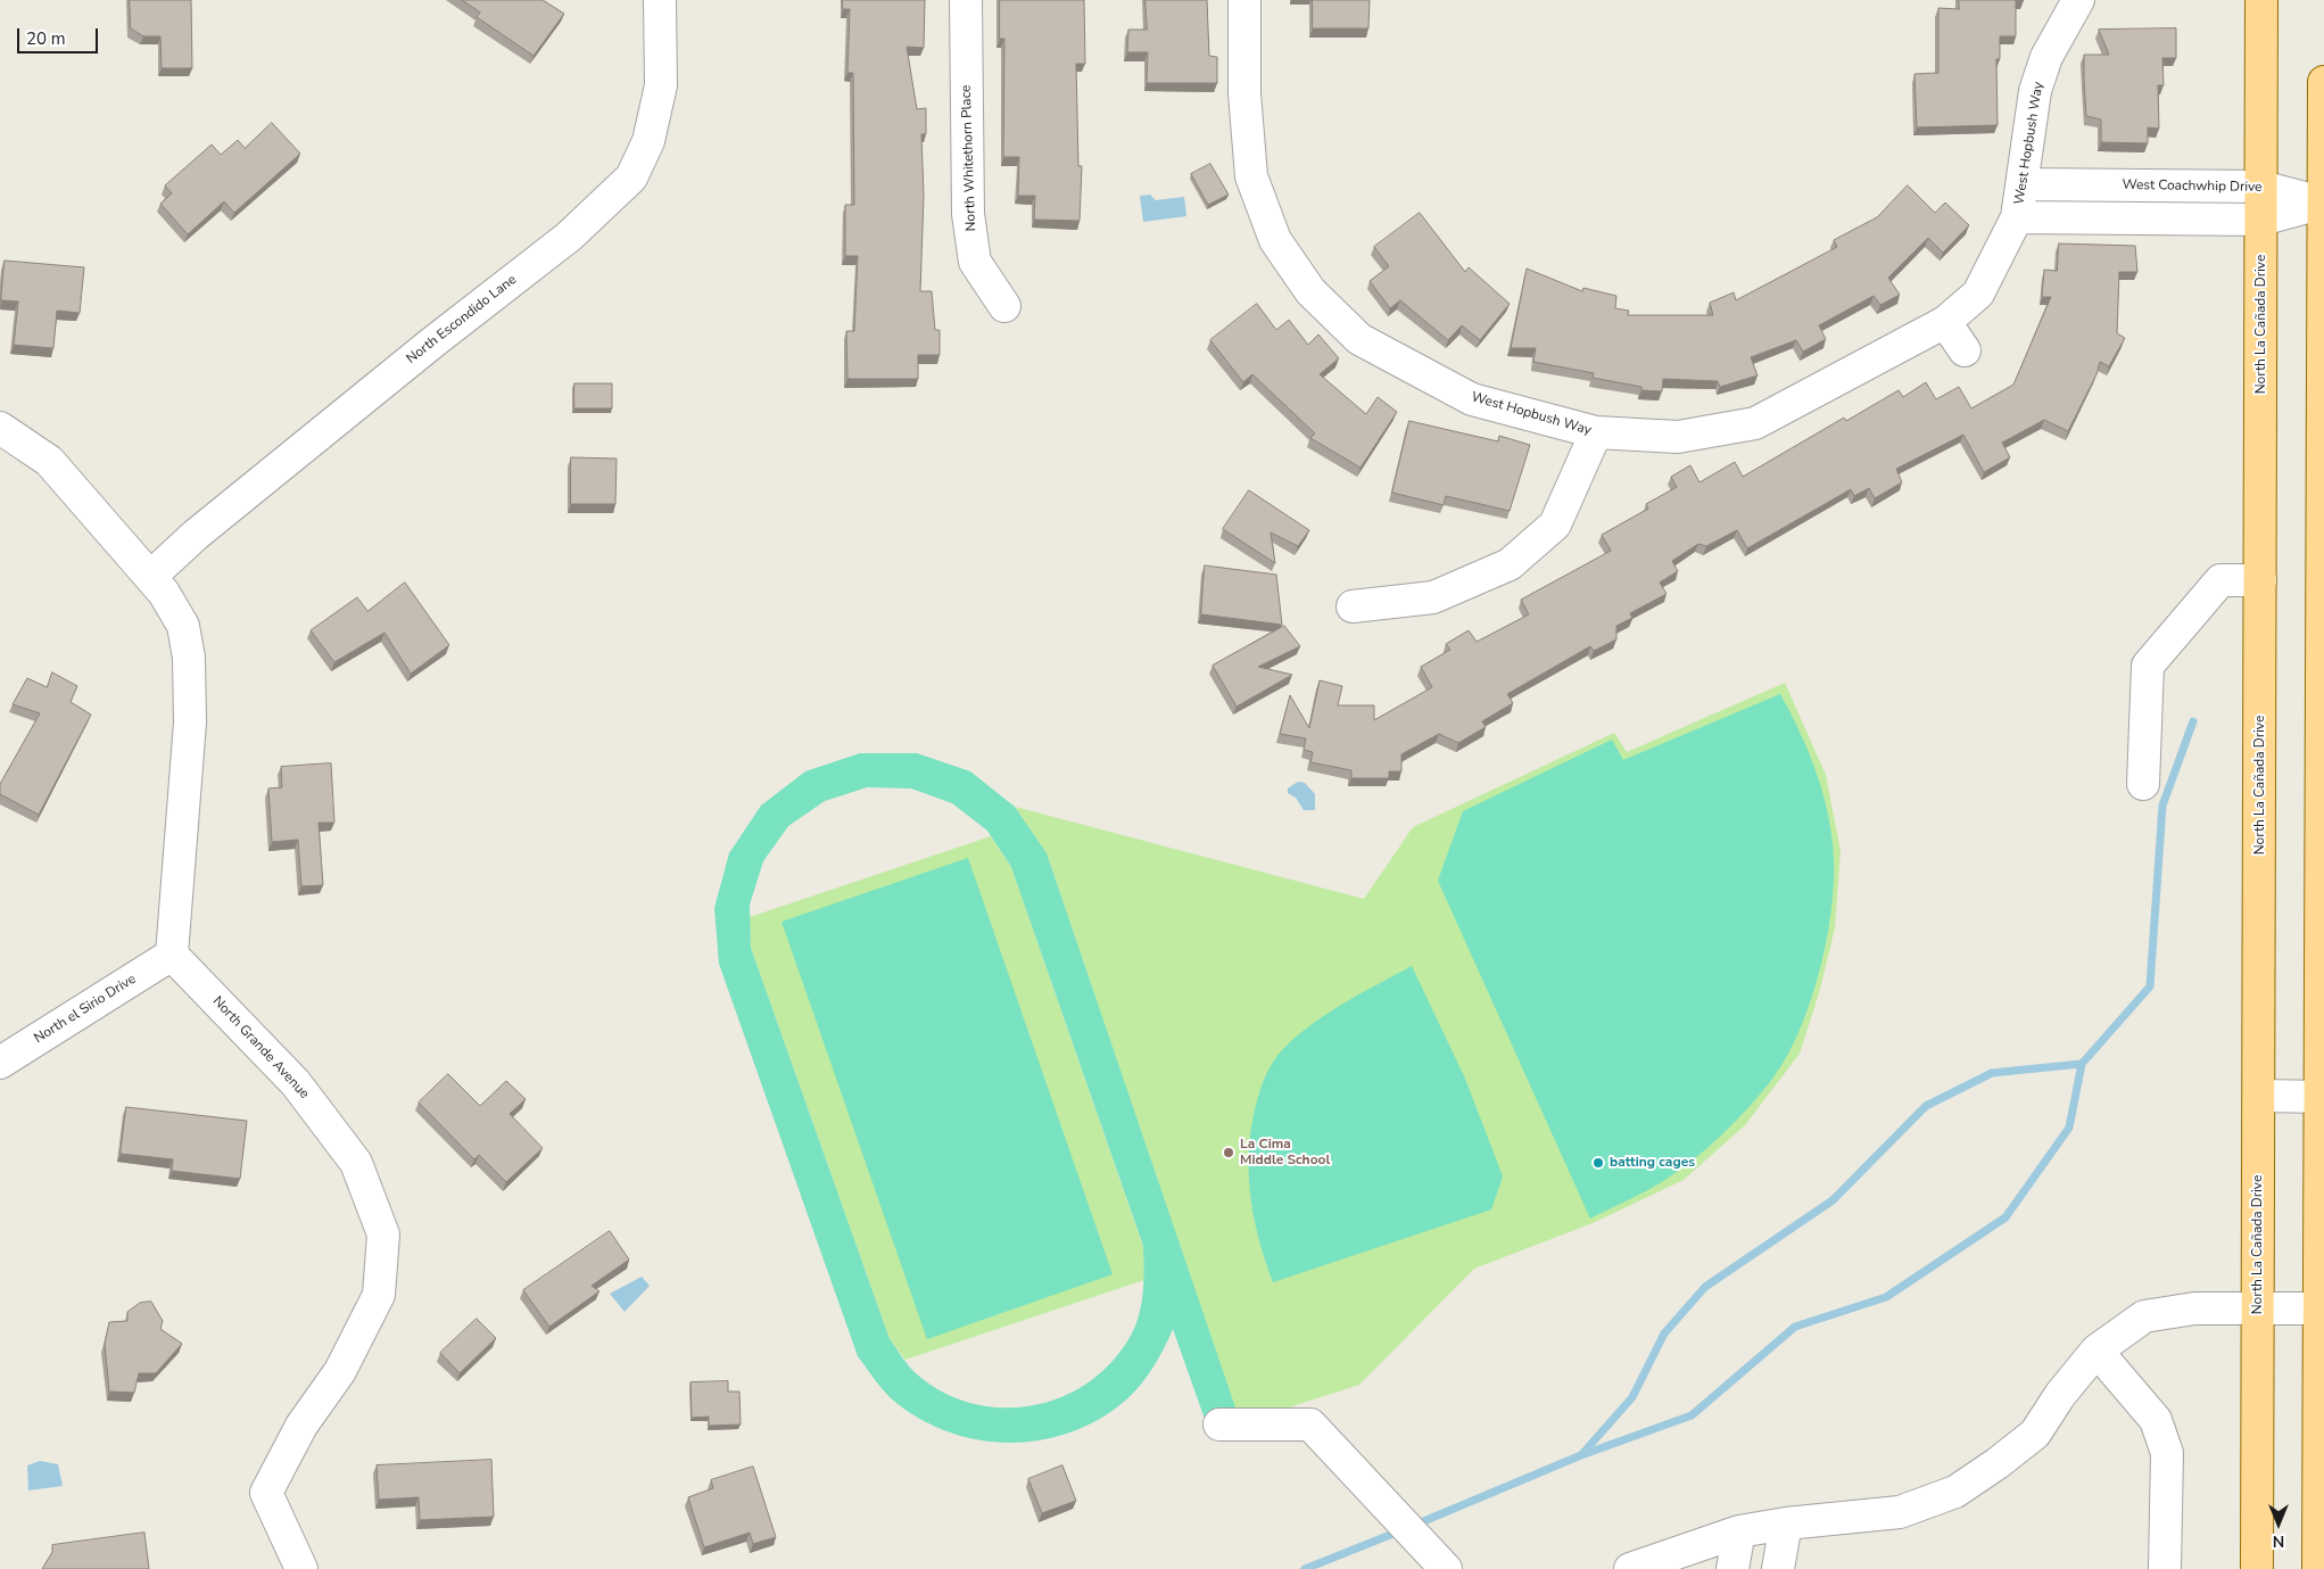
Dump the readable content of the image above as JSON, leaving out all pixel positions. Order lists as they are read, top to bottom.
{
  "streets": {
    "main road": ["North La Cañada Drive"],
    "street": [
      "West Hopbush Way",
      "North Whitethorn Place",
      "West Coachwhip Drive",
      "North Escondido Lane",
      "North el Sirio Drive",
      "North Grande Avenue"
    ]
  },
  "crossings": [
    ["West Hopbush Way", "West Coachwhip Drive"],
    ["West Coachwhip Drive", "North La Cañada Drive"],
    ["North el Sirio Drive", "North Grande Avenue"]
  ],
  "places": ["La Cima Middle School", "batting cages"],
  "scale_bar": "20 m",
  "north": "bottom"
}
